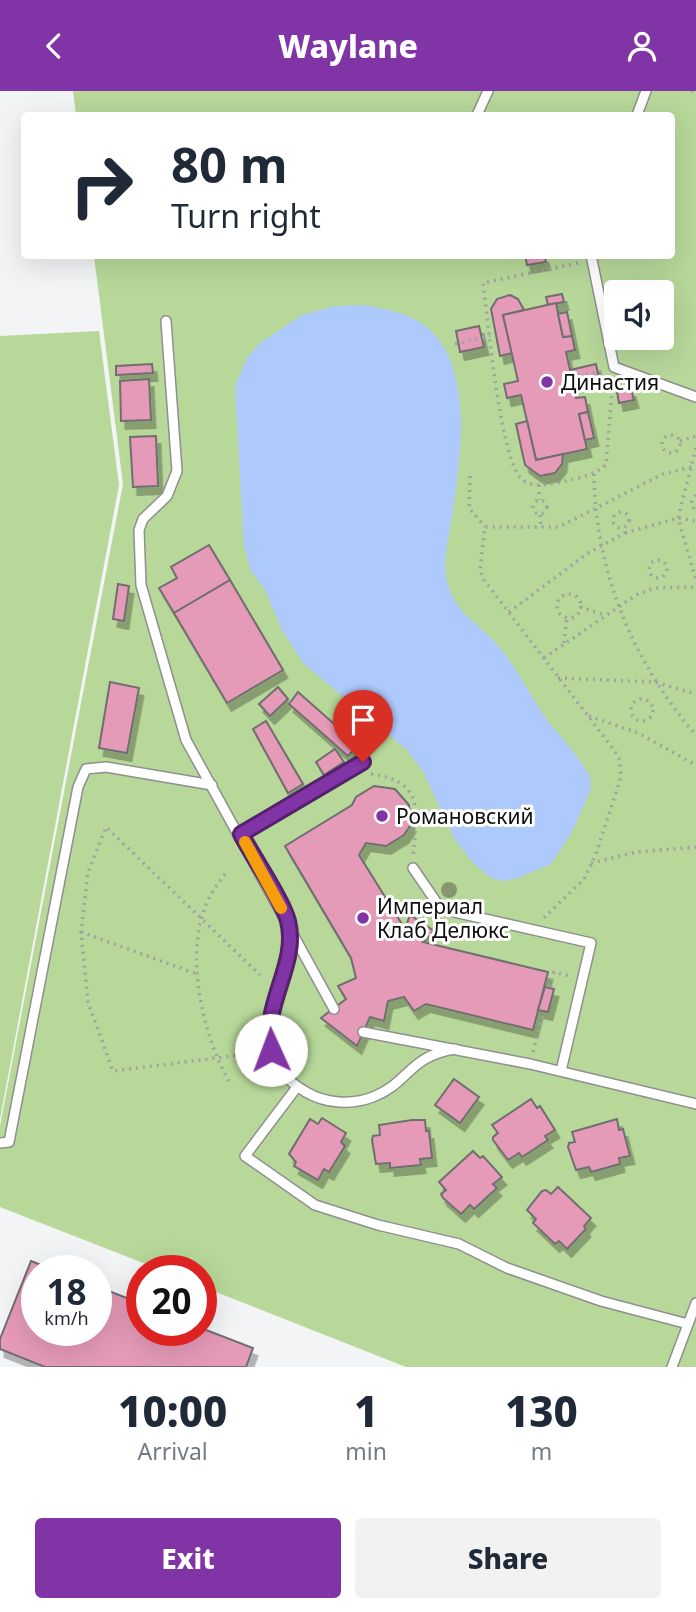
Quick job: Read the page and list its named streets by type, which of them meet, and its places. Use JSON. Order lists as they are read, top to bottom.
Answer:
{
  "places": ["Династия", "Романовский", "Империал Клаб Делюкс"],
  "page": {
    "header": "Waylane",
    "turn": ["80 m", "Turn right"],
    "speed": "18 km/h",
    "limit": "20",
    "eta": [
      "10:00",
      "Arrival",
      "1",
      "min",
      "130",
      "m"
    ],
    "buttons": ["Exit", "Share"]
  }
}
